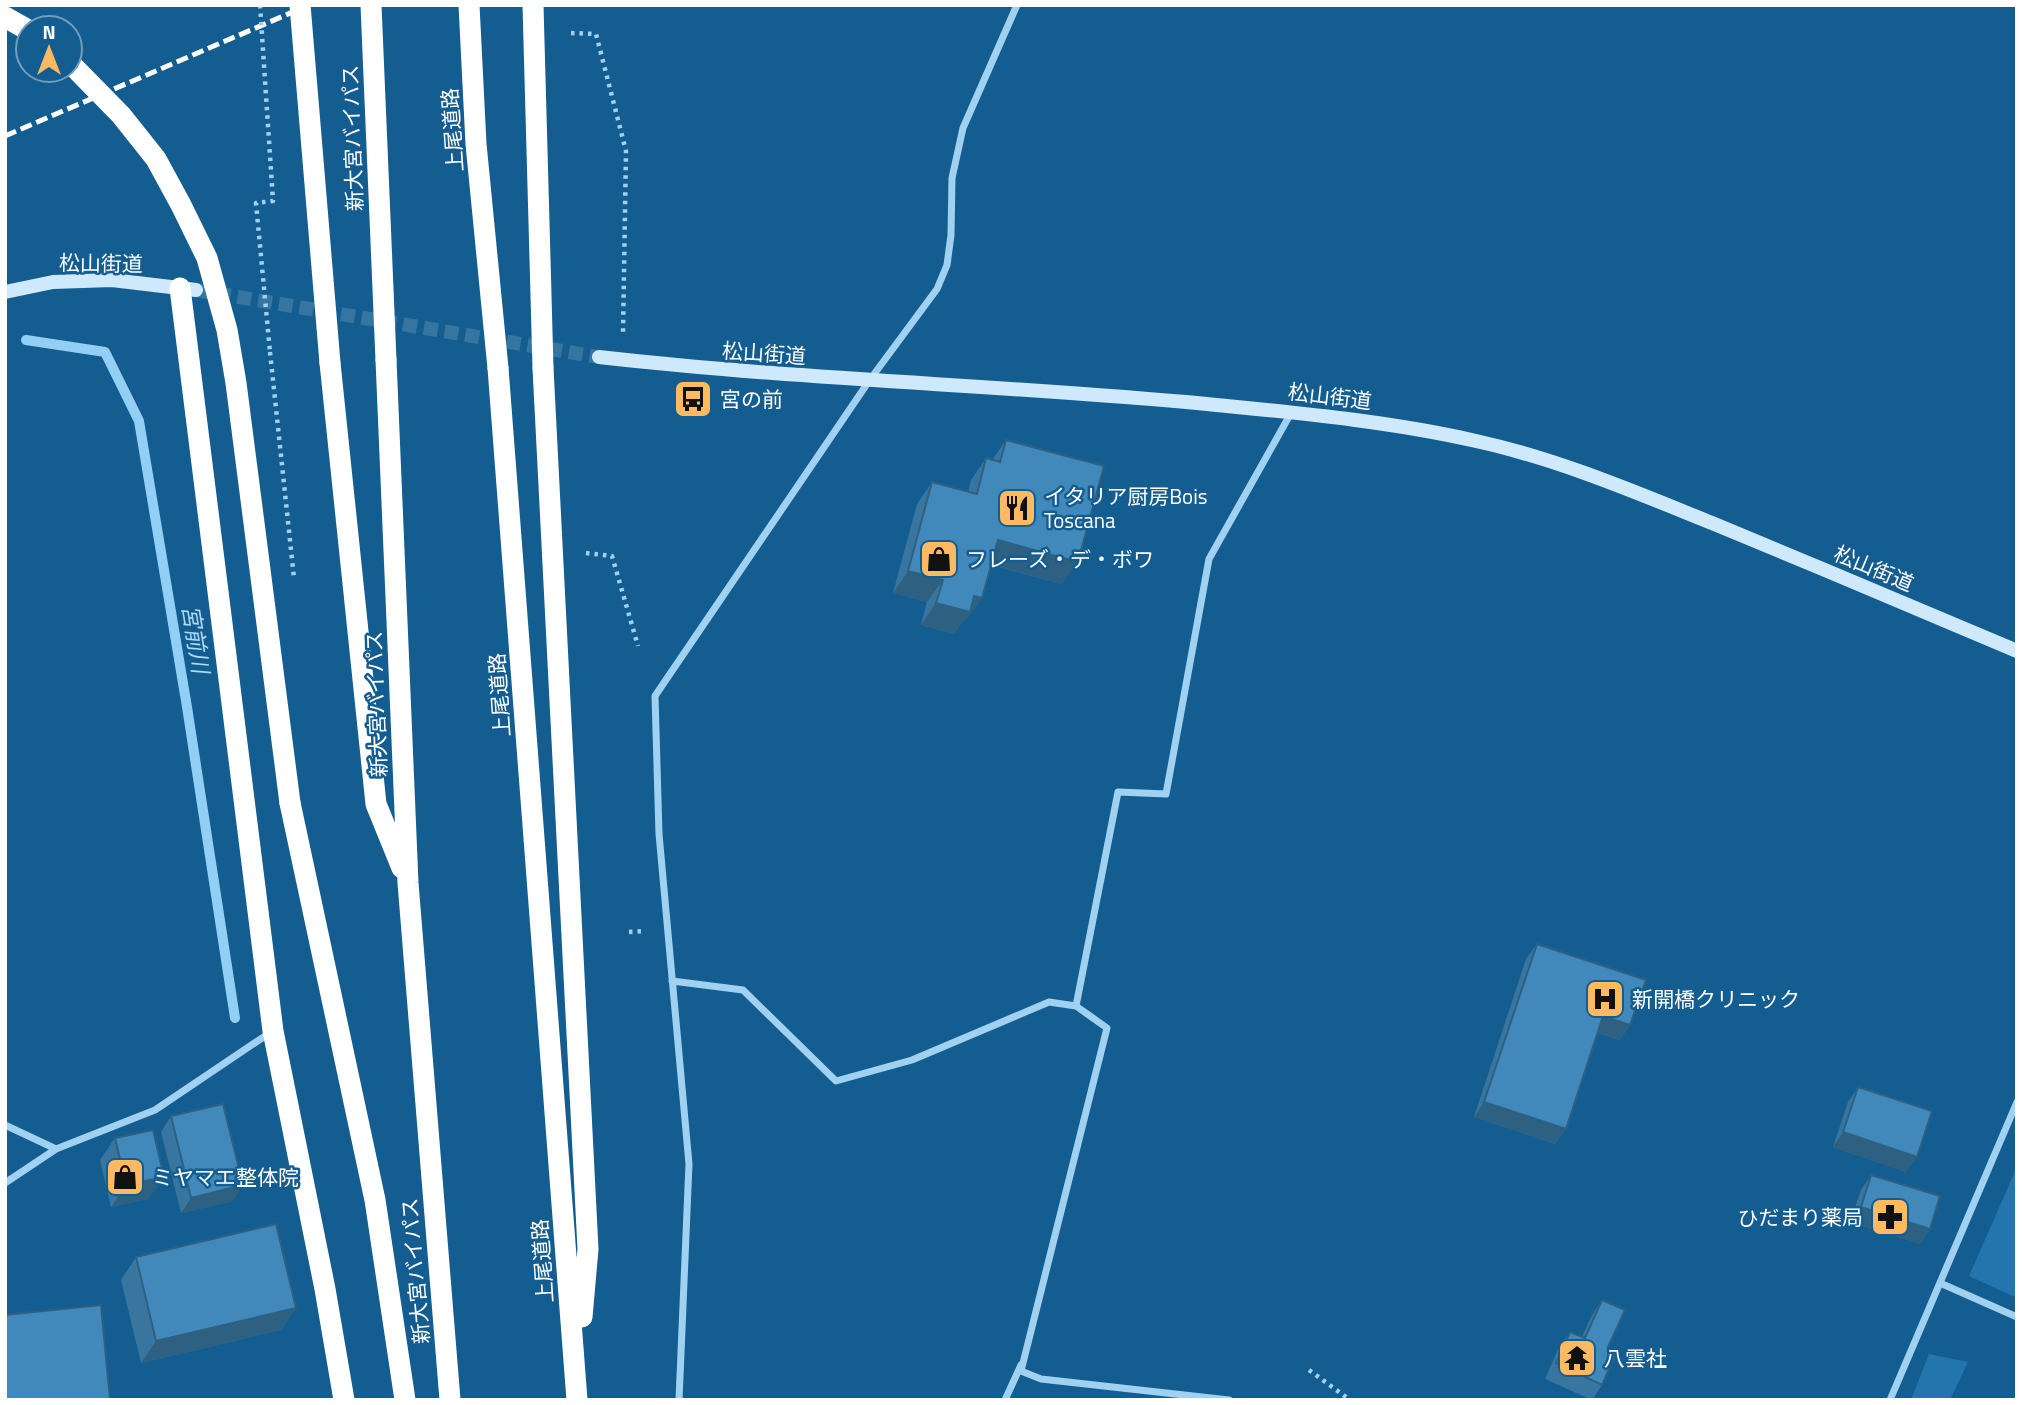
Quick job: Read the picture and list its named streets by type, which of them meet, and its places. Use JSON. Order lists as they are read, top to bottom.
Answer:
{
  "streets": {
    "highway": ["上尾道路", "新大宮バイパス"],
    "main road": ["松山街道"]
  },
  "water": ["宮前川"],
  "places": {
    "bus stop": ["宮の前"],
    "restaurant": ["イタリア厨房Bois Toscana"],
    "shop": ["フレーズ・デ・ボワ", "ミヤマエ整体院"],
    "hospital": ["新開橋クリニック"],
    "pharmacy": ["ひだまり薬局"],
    "temple": ["八雲社"]
  },
  "north": "top"
}
